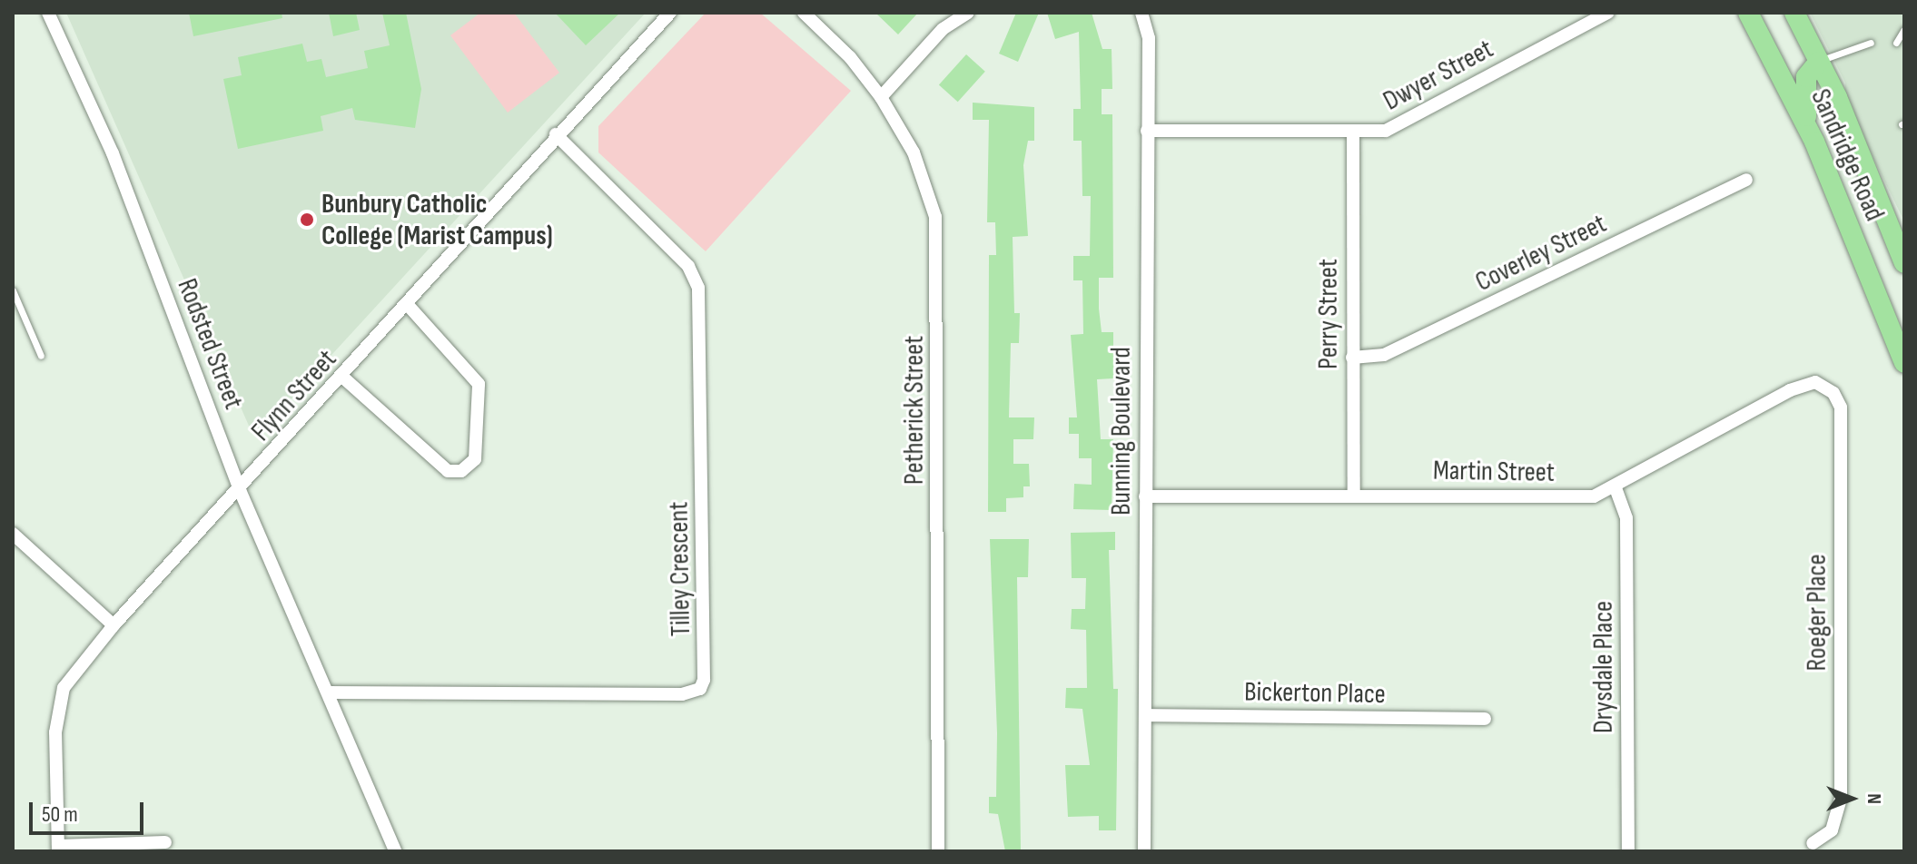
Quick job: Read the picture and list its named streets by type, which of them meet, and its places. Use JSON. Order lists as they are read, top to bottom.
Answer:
{
  "streets": {
    "main road": ["Sandridge Road"],
    "street": [
      "Dwyer Street",
      "Coverley Street",
      "Perry Street",
      "Rodsted Street",
      "Flynn Street",
      "Petherick Street",
      "Bunning Boulevard",
      "Martin Street",
      "Tilley Crescent",
      "Roeger Place",
      "Drysdale Place",
      "Bickerton Place"
    ]
  },
  "crossings": [
    ["Dwyer Street", "Perry Street"],
    ["Dwyer Street", "Bunning Boulevard"],
    ["Coverley Street", "Perry Street"],
    ["Perry Street", "Martin Street"],
    ["Rodsted Street", "Flynn Street"],
    ["Rodsted Street", "Tilley Crescent"],
    ["Flynn Street", "Tilley Crescent"],
    ["Bunning Boulevard", "Martin Street"],
    ["Bunning Boulevard", "Bickerton Place"],
    ["Martin Street", "Roeger Place"],
    ["Martin Street", "Drysdale Place"]
  ],
  "places": ["Bunbury Catholic College (Marist Campus)"],
  "scale_bar": "50 m",
  "north": "right"
}
